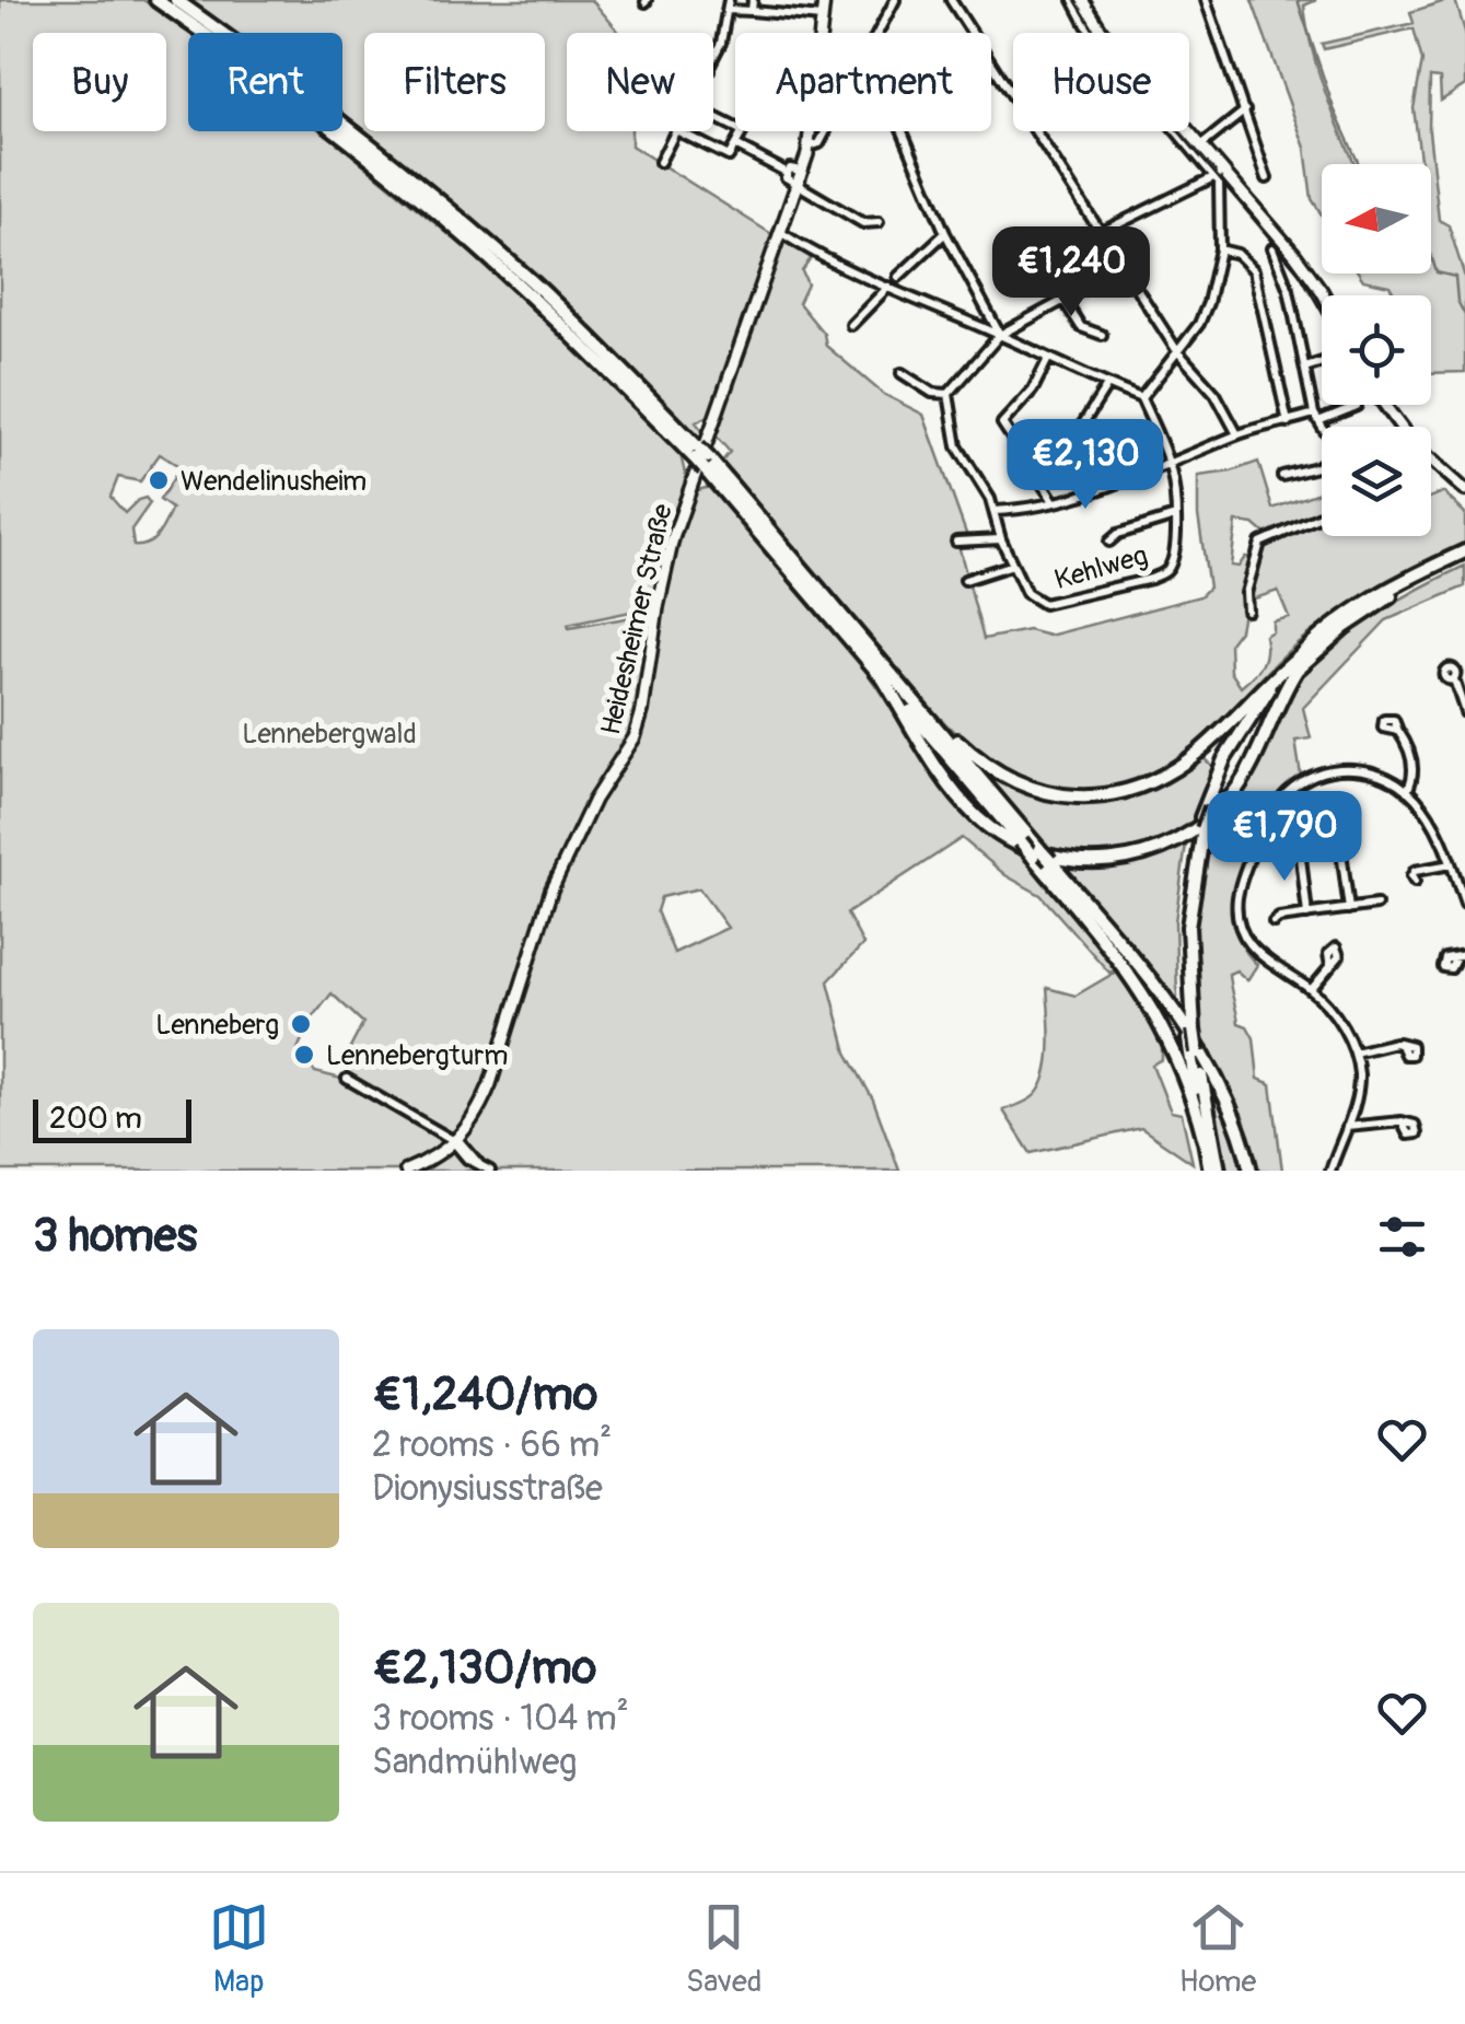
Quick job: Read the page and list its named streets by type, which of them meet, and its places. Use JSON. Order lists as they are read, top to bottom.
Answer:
{
  "streets": {
    "main road": ["Heidesheimer Straße"],
    "street": ["Kehlweg"]
  },
  "parks": ["Lennebergwald"],
  "places": ["Wendelinusheim", "Lenneberg", "Lennebergturm"],
  "scale_bar": "200 m",
  "north": "left",
  "page": {
    "chip": [
      "Buy",
      "Rent",
      "Filters",
      "New",
      "Apartment",
      "House"
    ],
    "price": ["€1,240", "€2,130", "€1,790"],
    "scale": "200 m",
    "heading": "3 homes",
    "list": [
      {
        "name": "€1,240/mo",
        "note": "2 rooms · 66 m² · Dionysiusstraße"
      },
      {
        "name": "€2,130/mo",
        "note": "3 rooms · 104 m² · Sandmühlweg"
      }
    ],
    "tabs": ["Map", "Saved", "Home"]
  }
}
